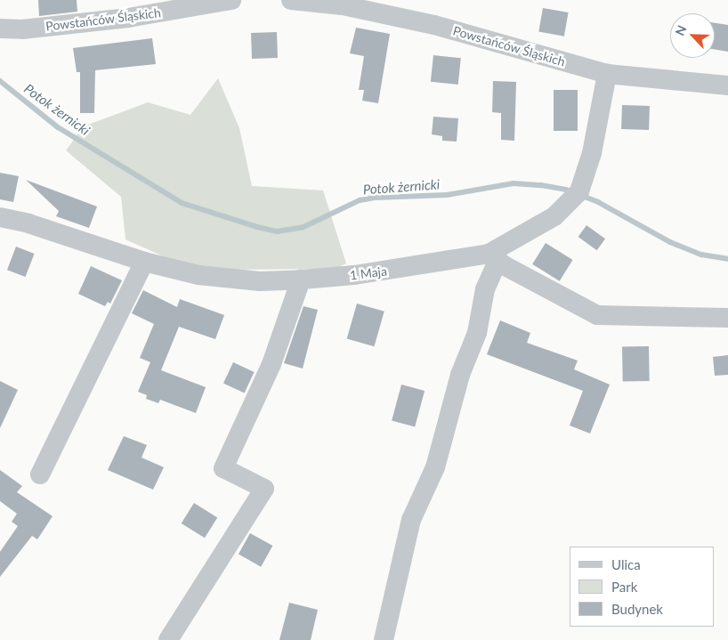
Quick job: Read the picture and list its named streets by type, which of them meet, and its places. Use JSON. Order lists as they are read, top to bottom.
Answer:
{
  "streets": {
    "street": ["Powstańców Śląskich", "1 Maja"]
  },
  "water": ["Potok żernicki"],
  "legend": ["Ulica", "Park", "Budynek"],
  "north": "top left"
}
